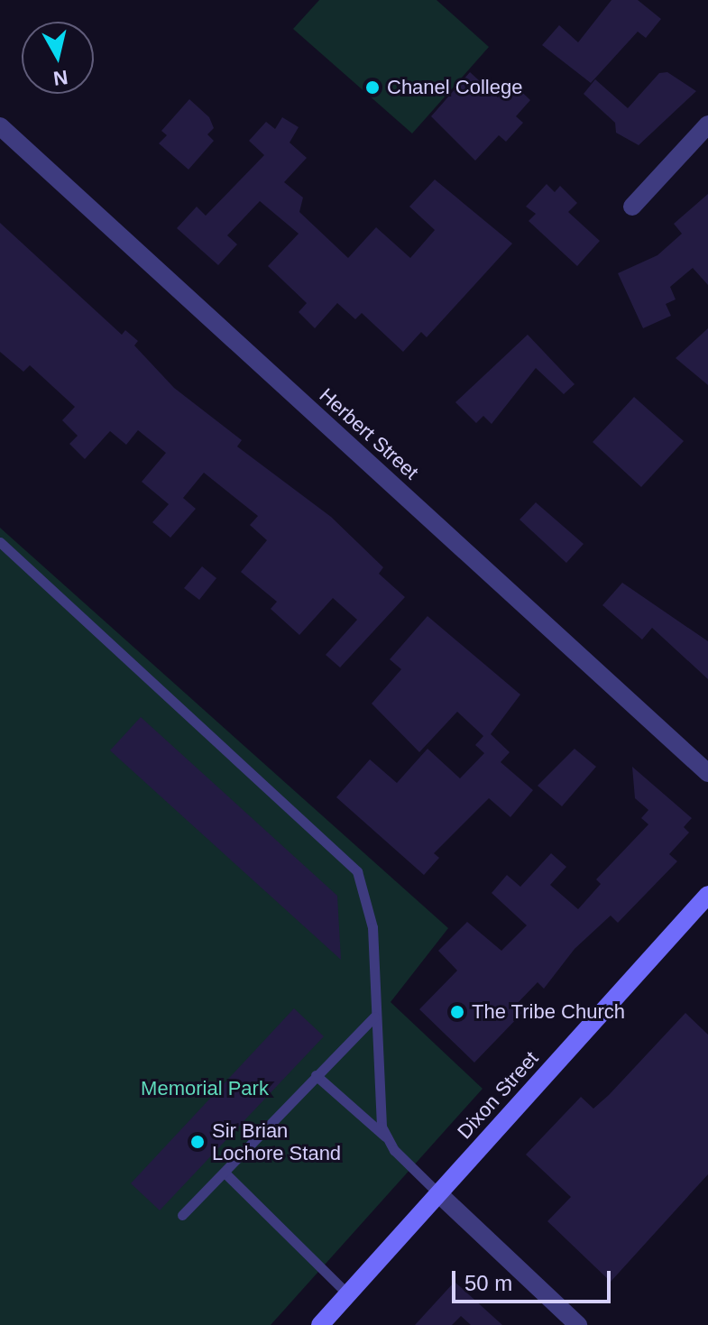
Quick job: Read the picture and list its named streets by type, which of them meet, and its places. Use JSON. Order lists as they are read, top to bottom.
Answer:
{
  "streets": {
    "main road": ["Dixon Street"],
    "street": ["Herbert Street"]
  },
  "parks": ["Memorial Park"],
  "places": ["Chanel College", "The Tribe Church", "Sir Brian Lochore Stand"],
  "scale_bar": "50 m",
  "north": "bottom"
}
